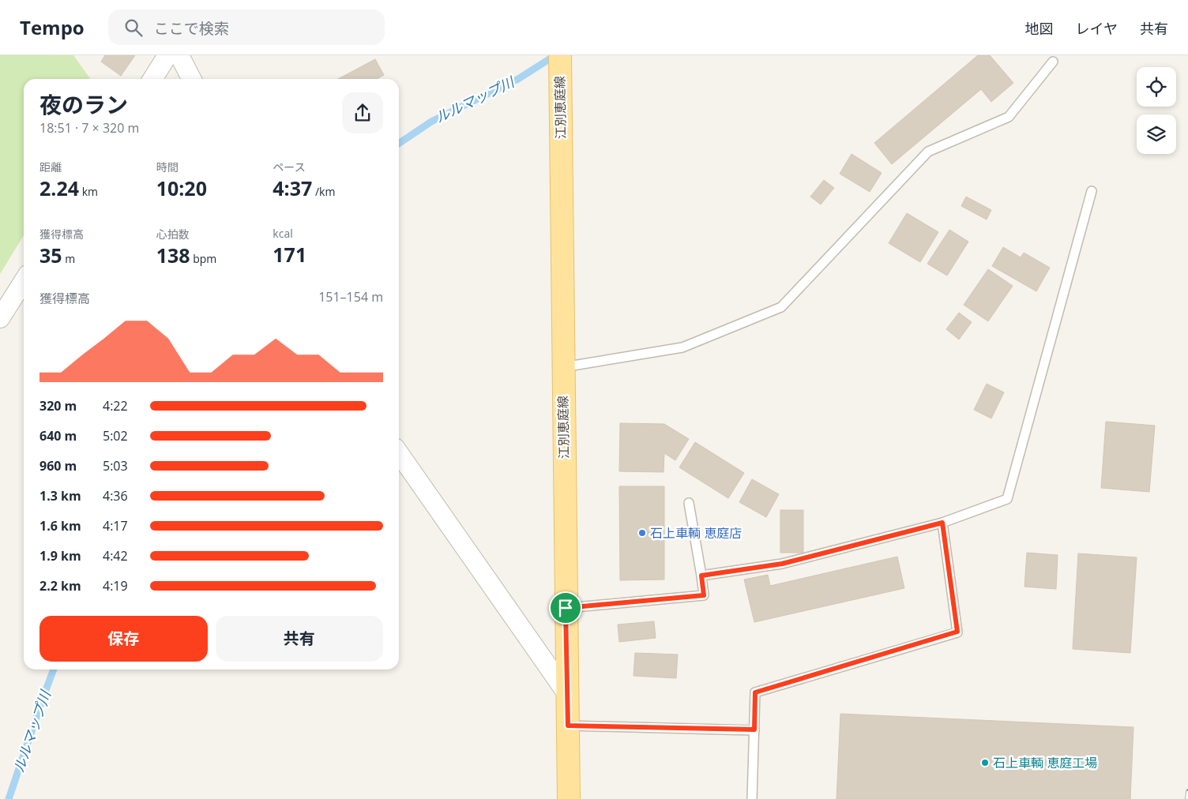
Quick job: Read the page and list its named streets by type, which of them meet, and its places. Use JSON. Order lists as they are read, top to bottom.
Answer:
{
  "streets": {
    "main road": ["江別恵庭線"]
  },
  "water": ["ルルマップ川"],
  "places": ["石上車輌 恵庭店", "石上車輌 恵庭工場"],
  "page": {
    "header": "Tempo",
    "search": "ここで検索",
    "nav": ["地図", "レイヤ", "共有"],
    "heading": ["夜のラン", "18:51 · 7 × 320 m"],
    "stats": [
      ["距離", "2.24 km"],
      ["時間", "10:20"],
      ["ペース", "4:37 /km"],
      ["獲得標高", "35 m"],
      ["心拍数", "138 bpm"],
      ["kcal", "171"]
    ],
    "chart": ["獲得標高", "151–154 m"],
    "list": [
      {
        "name": "320 m",
        "note": "4:22"
      },
      {
        "name": "640 m",
        "note": "5:02"
      },
      {
        "name": "960 m",
        "note": "5:03"
      },
      {
        "name": "1.3 km",
        "note": "4:36"
      },
      {
        "name": "1.6 km",
        "note": "4:17"
      },
      {
        "name": "1.9 km",
        "note": "4:42"
      },
      {
        "name": "2.2 km",
        "note": "4:19"
      }
    ],
    "buttons": ["保存", "共有"]
  }
}
